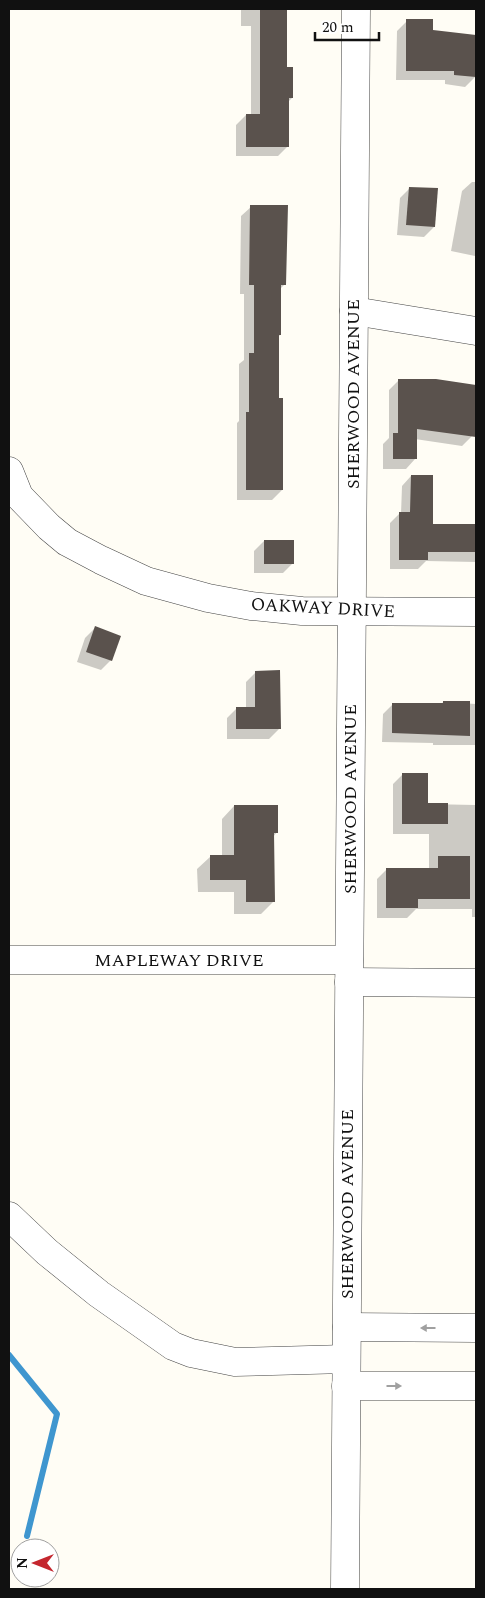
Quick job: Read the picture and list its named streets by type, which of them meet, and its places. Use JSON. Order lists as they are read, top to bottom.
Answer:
{
  "streets": {
    "street": ["SHERWOOD AVENUE", "OAKWAY DRIVE", "MAPLEWAY DRIVE"]
  },
  "crossings": [
    ["SHERWOOD AVENUE", "OAKWAY DRIVE"],
    ["SHERWOOD AVENUE", "MAPLEWAY DRIVE"]
  ],
  "scale_bar": "20 m",
  "north": "left"
}
